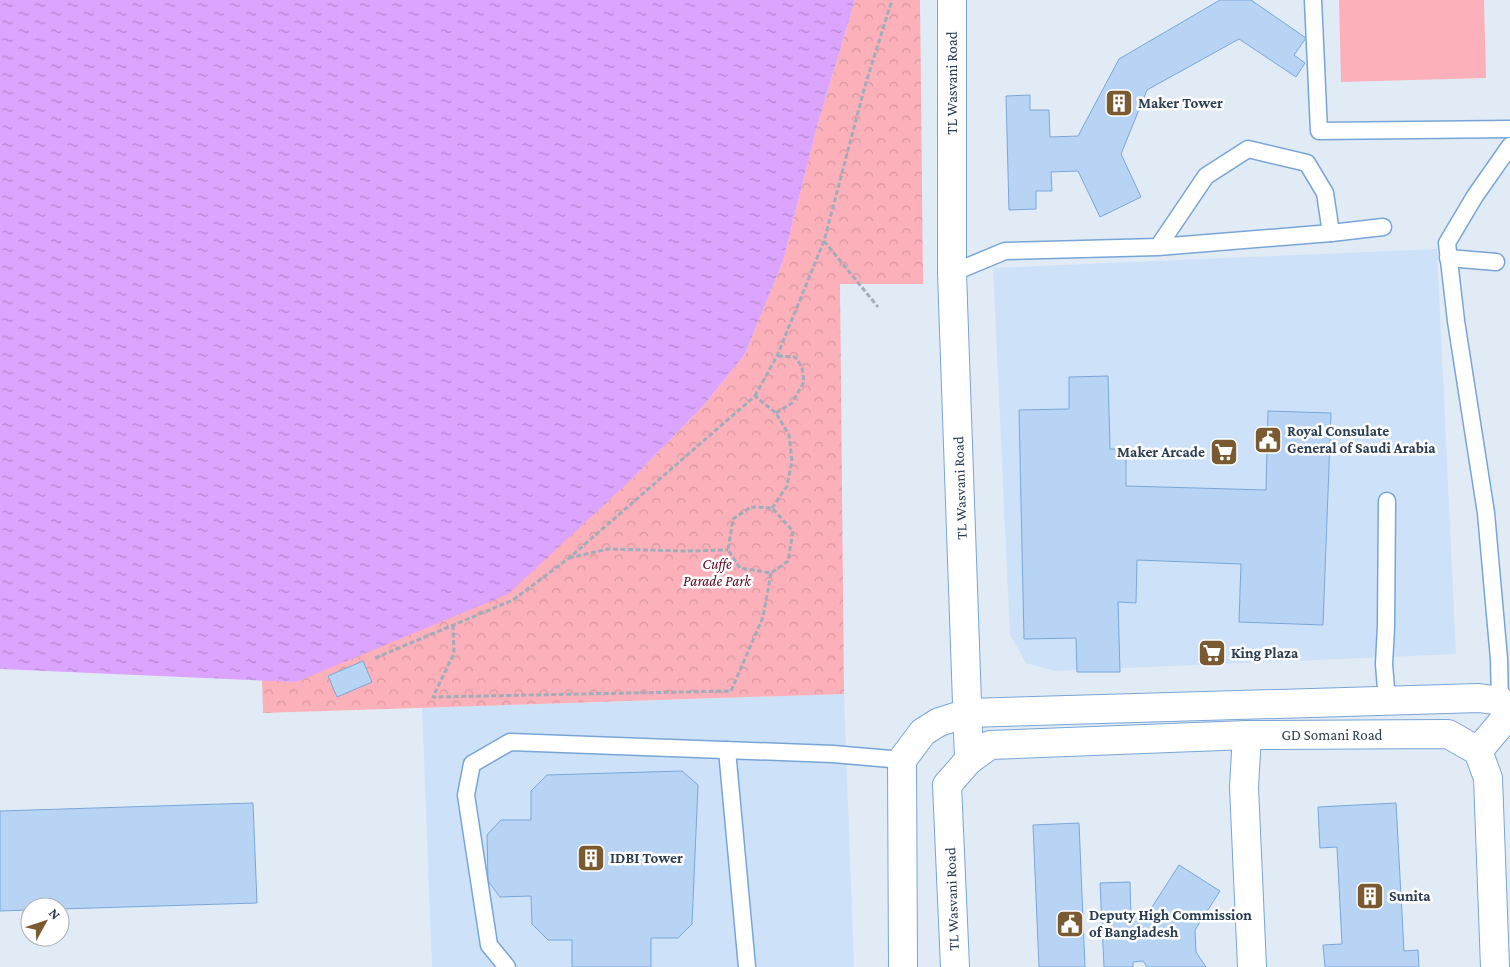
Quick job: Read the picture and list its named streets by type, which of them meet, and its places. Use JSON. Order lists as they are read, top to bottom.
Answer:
{
  "streets": {
    "street": ["TL Wasvani Road", "GD Somani Road"]
  },
  "crossings": [
    ["TL Wasvani Road", "GD Somani Road"]
  ],
  "parks": ["Cuffe Parade Park"],
  "places": {
    "building": ["Maker Tower", "IDBI Tower", "Sunita"],
    "public building": ["Royal Consulate General of Saudi Arabia", "Deputy High Commission of Bangladesh"],
    "supermarket": ["Maker Arcade", "King Plaza"]
  },
  "north": "top right"
}
